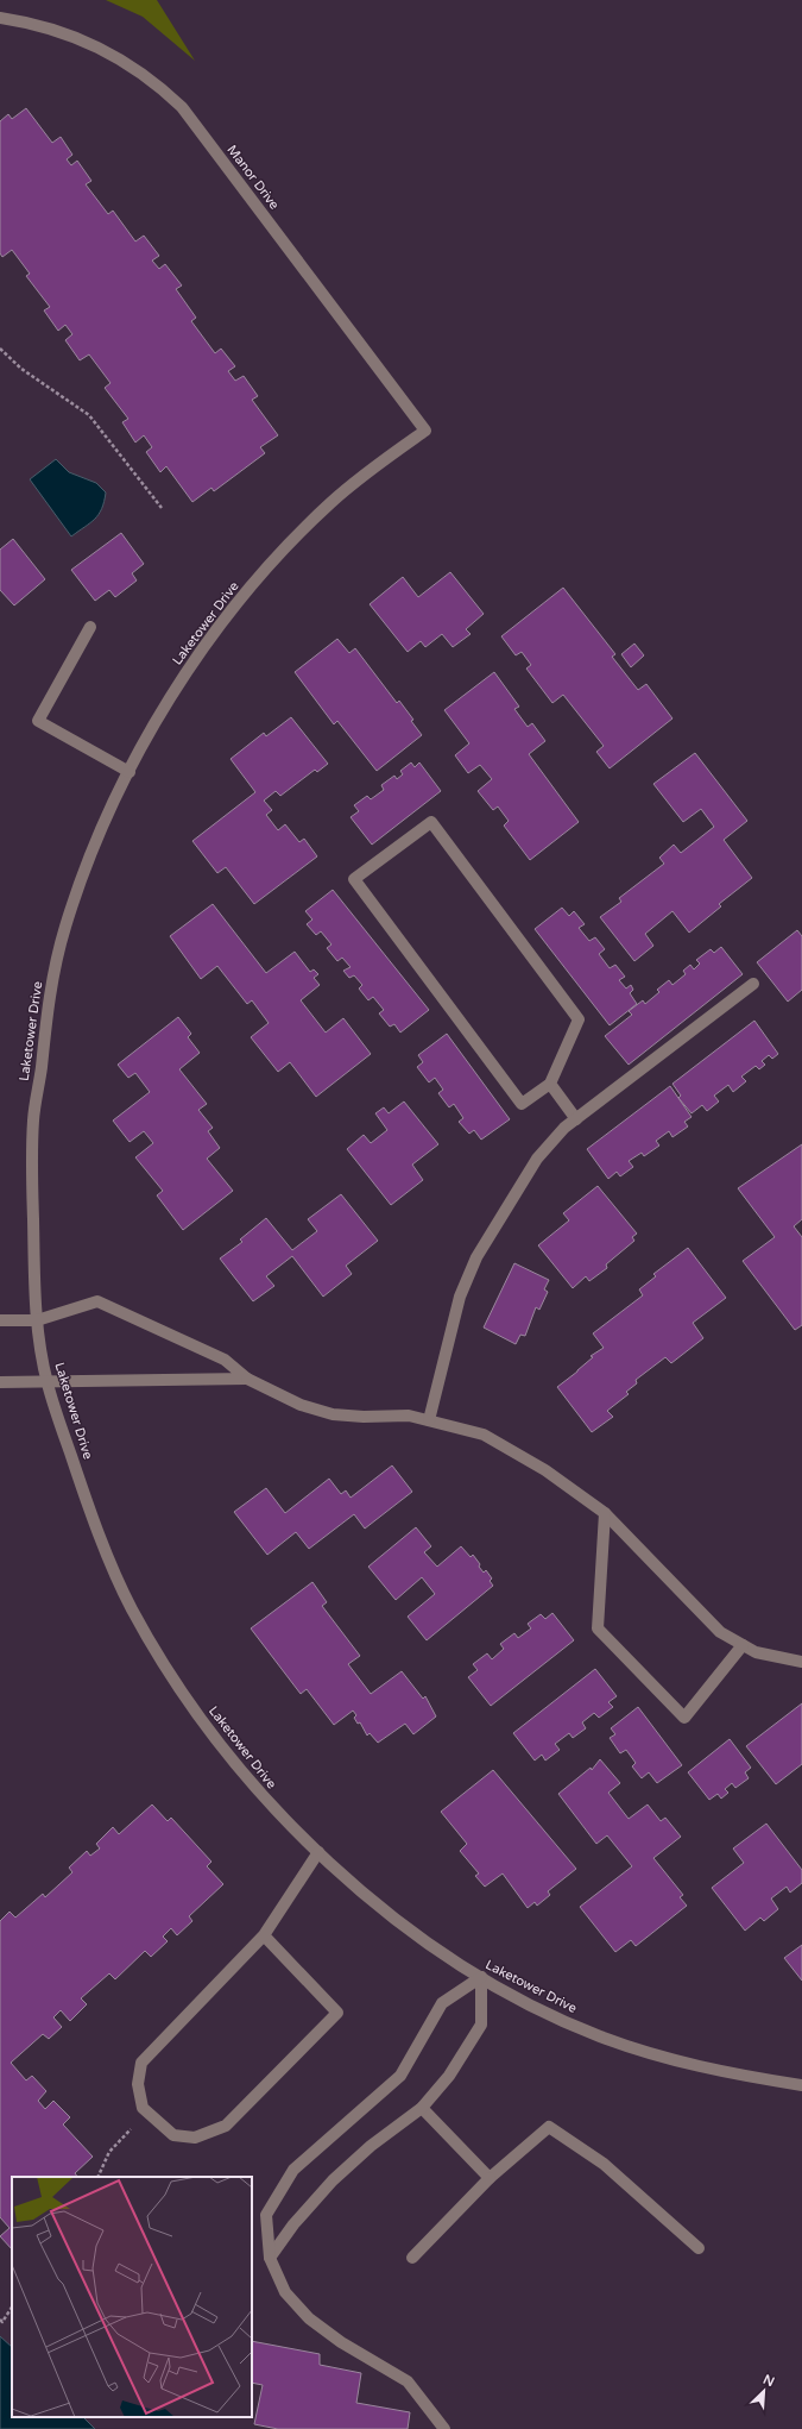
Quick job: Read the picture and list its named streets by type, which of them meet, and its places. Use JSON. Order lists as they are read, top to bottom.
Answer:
{
  "streets": {
    "street": ["Manor Drive", "Laketower Drive"]
  },
  "crossings": [
    ["Manor Drive", "Laketower Drive"]
  ],
  "north": "top right"
}
